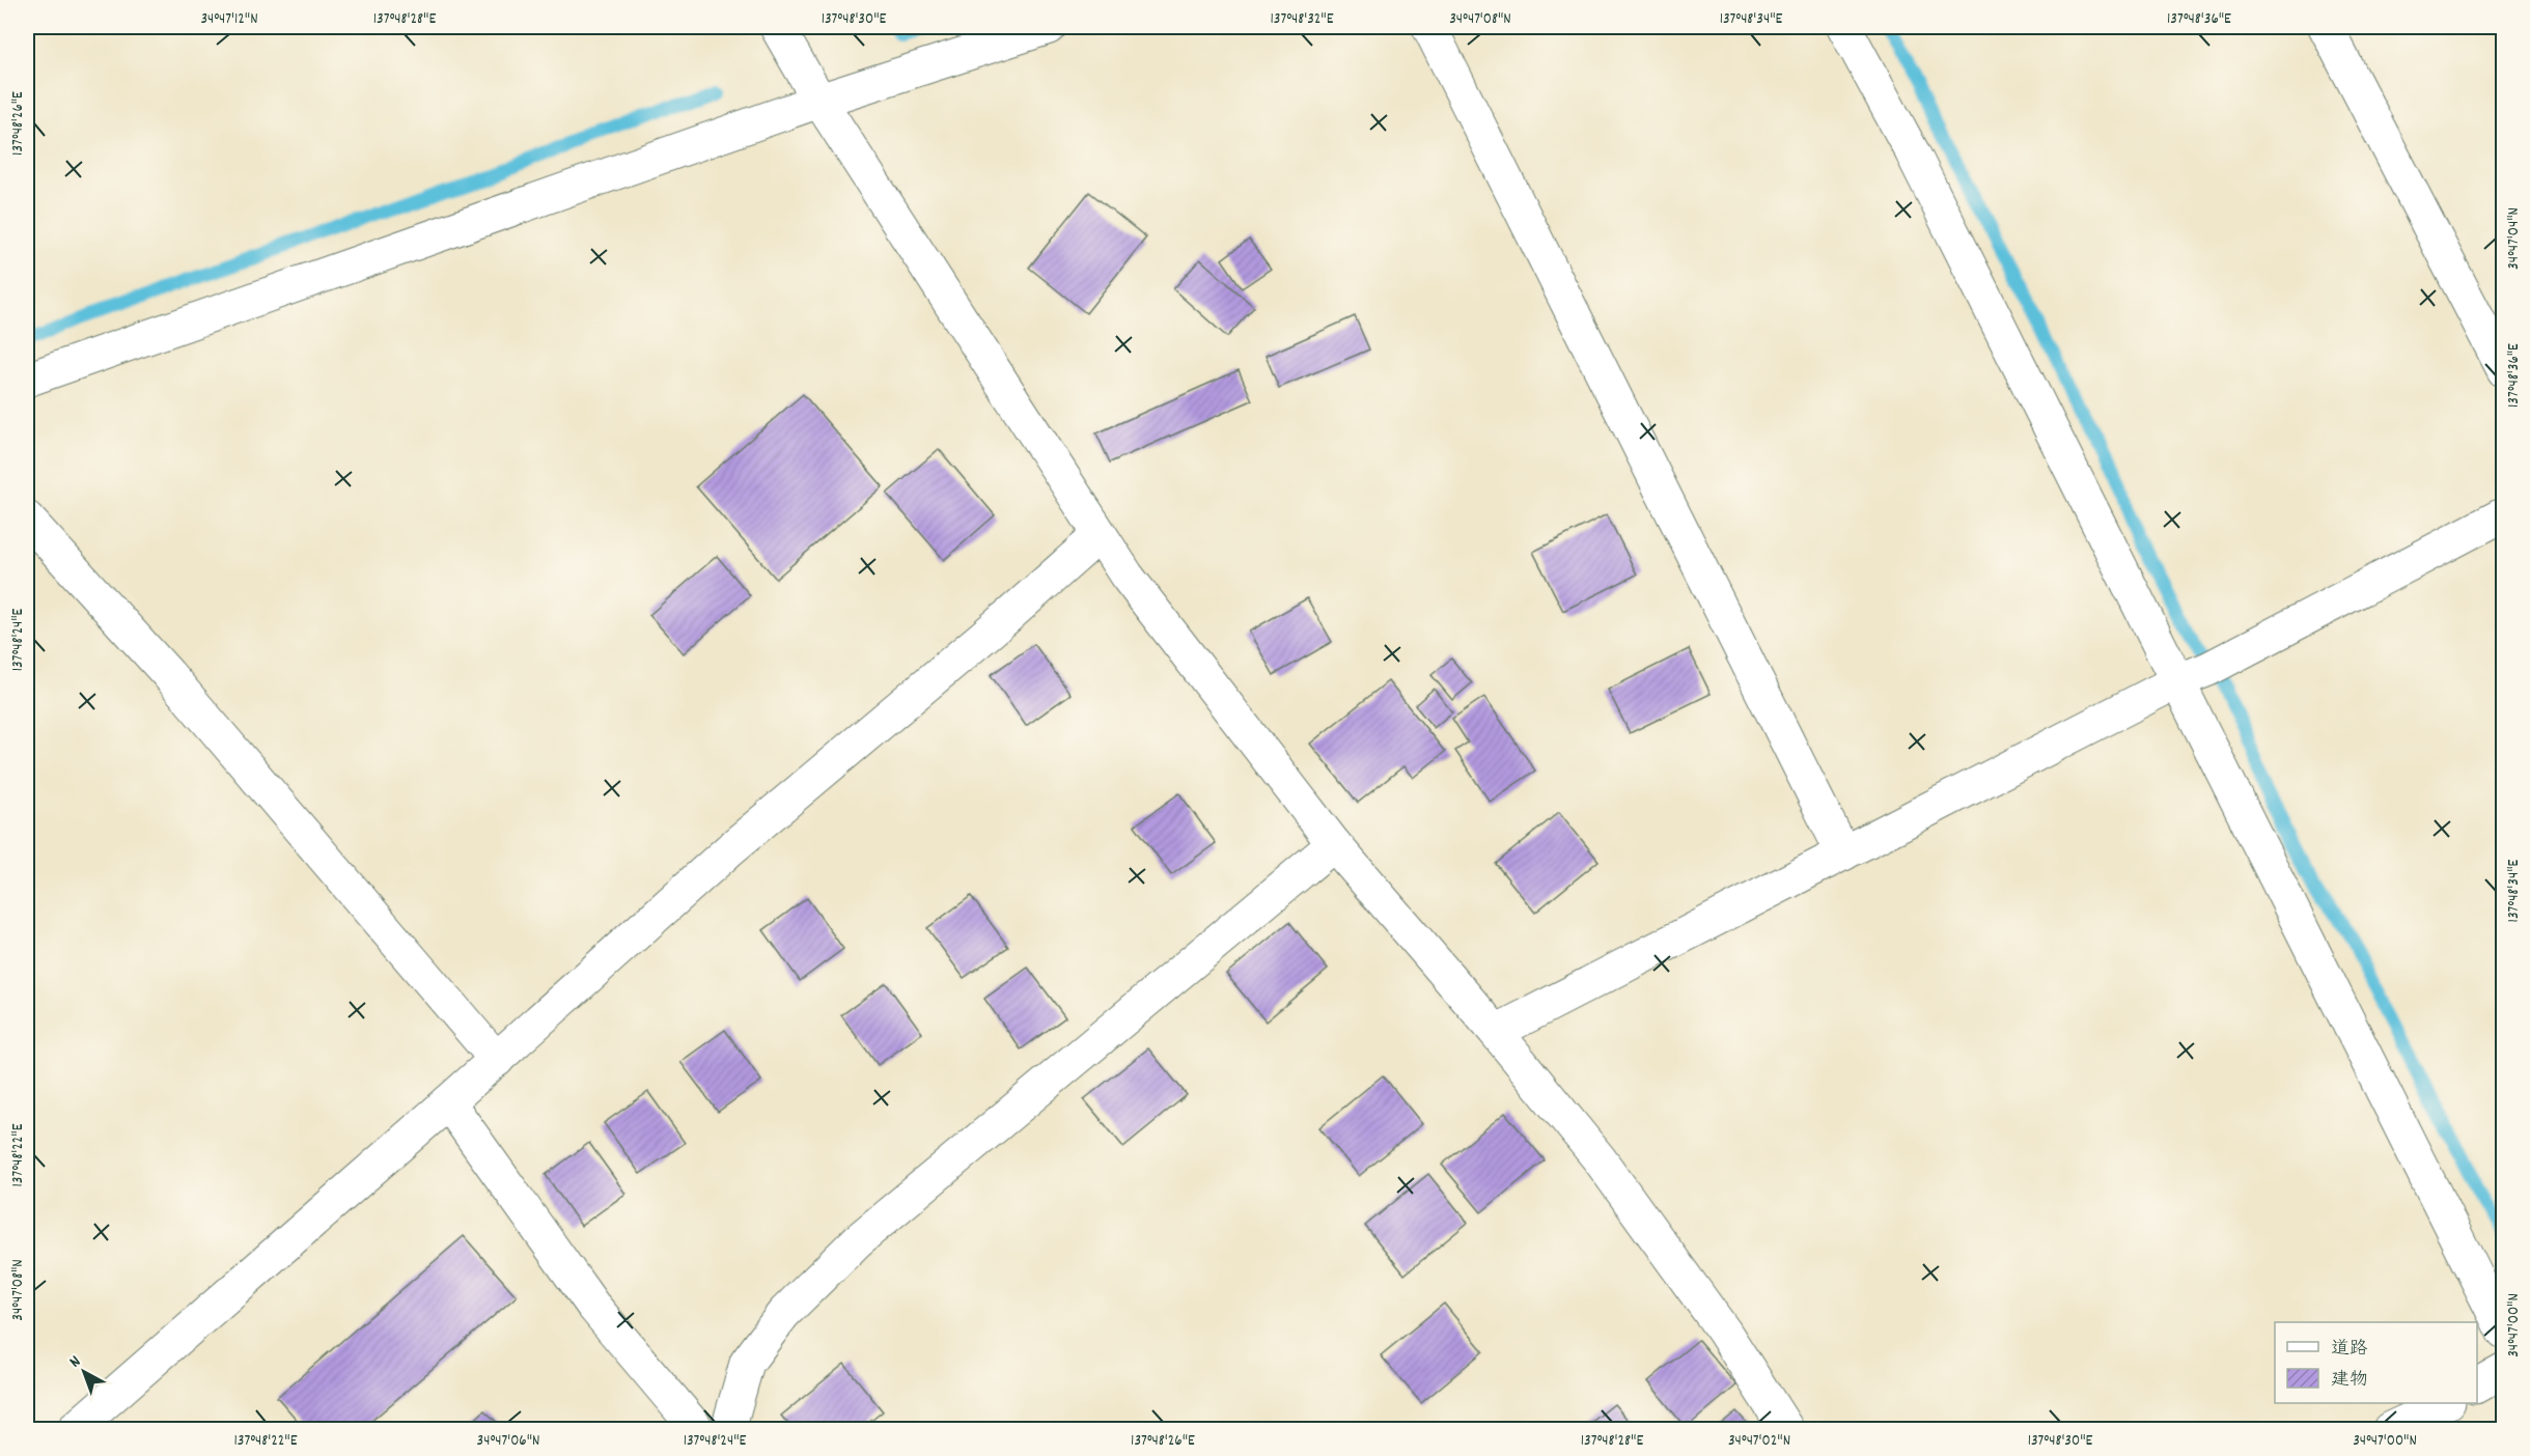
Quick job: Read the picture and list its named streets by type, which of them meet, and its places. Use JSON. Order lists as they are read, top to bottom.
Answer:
{
  "legend": ["道路", "建物"],
  "north": "top left",
  "coordinates": [
    "34°47'12\"N",
    "137°48'28\"E",
    "137°48'30\"E",
    "137°48'32\"E",
    "34°47'08\"N",
    "137°48'34\"E",
    "137°48'36\"E",
    "137°48'26\"E",
    "34°47'04\"N",
    "137°48'24\"E",
    "137°48'22\"E",
    "34°47'00\"N",
    "34°47'06\"N",
    "34°47'02\"N"
  ]
}
